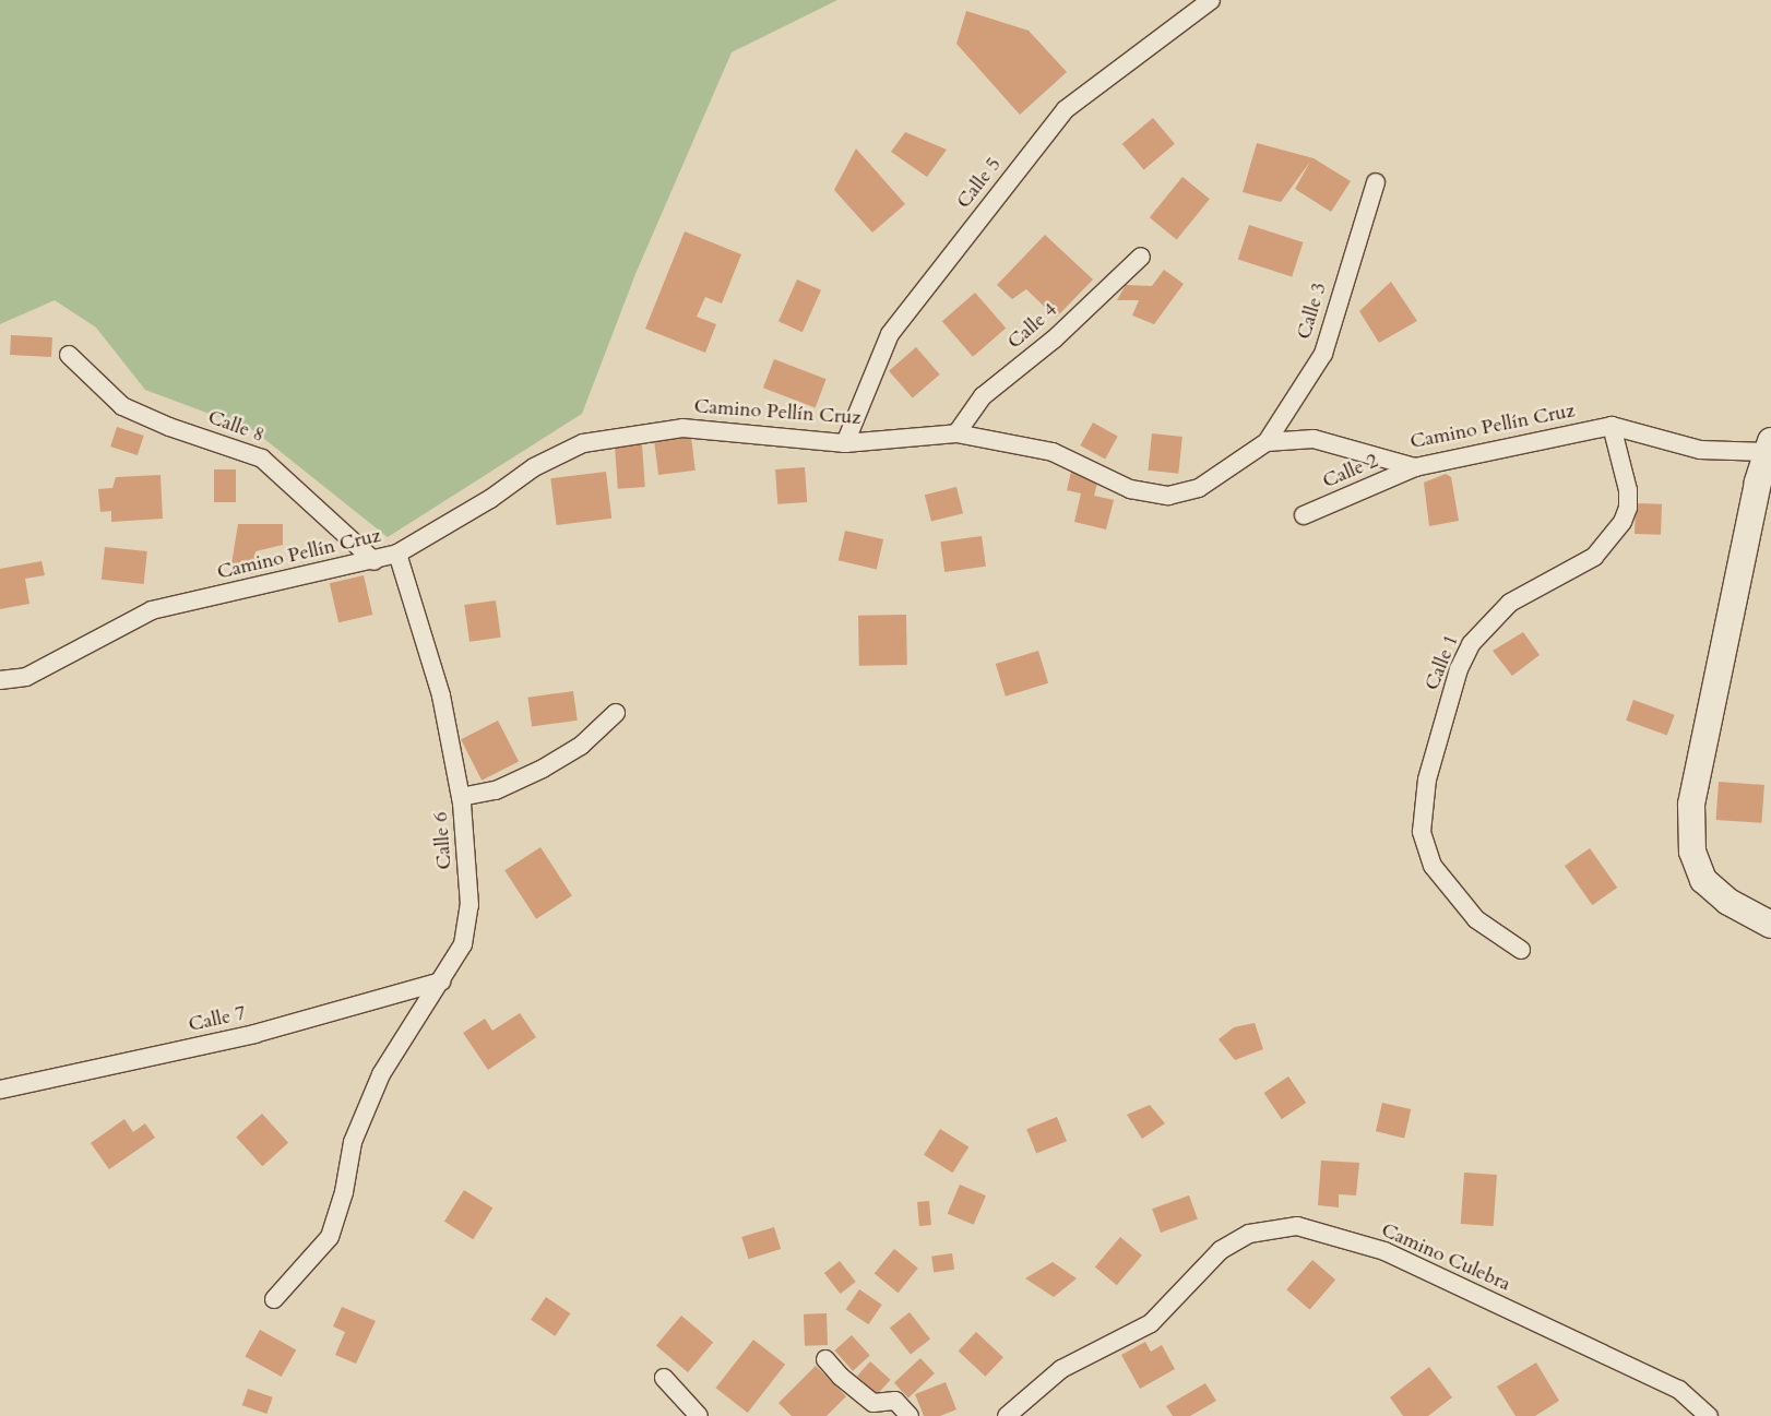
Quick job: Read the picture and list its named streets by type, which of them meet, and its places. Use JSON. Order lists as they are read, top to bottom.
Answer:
{
  "streets": {
    "street": [
      "Calle 5",
      "Calle 3",
      "Calle 4",
      "Camino Pellín Cruz",
      "Calle 8",
      "Calle 2",
      "Calle 1",
      "Calle 6",
      "Calle 7",
      "Camino Culebra"
    ]
  },
  "crossings": [
    ["Calle 5", "Camino Pellín Cruz"],
    ["Calle 3", "Camino Pellín Cruz"],
    ["Calle 4", "Camino Pellín Cruz"],
    ["Camino Pellín Cruz", "Calle 8"],
    ["Camino Pellín Cruz", "Calle 2"],
    ["Camino Pellín Cruz", "Calle 1"],
    ["Camino Pellín Cruz", "Calle 6"],
    ["Calle 6", "Calle 7"]
  ]
}
